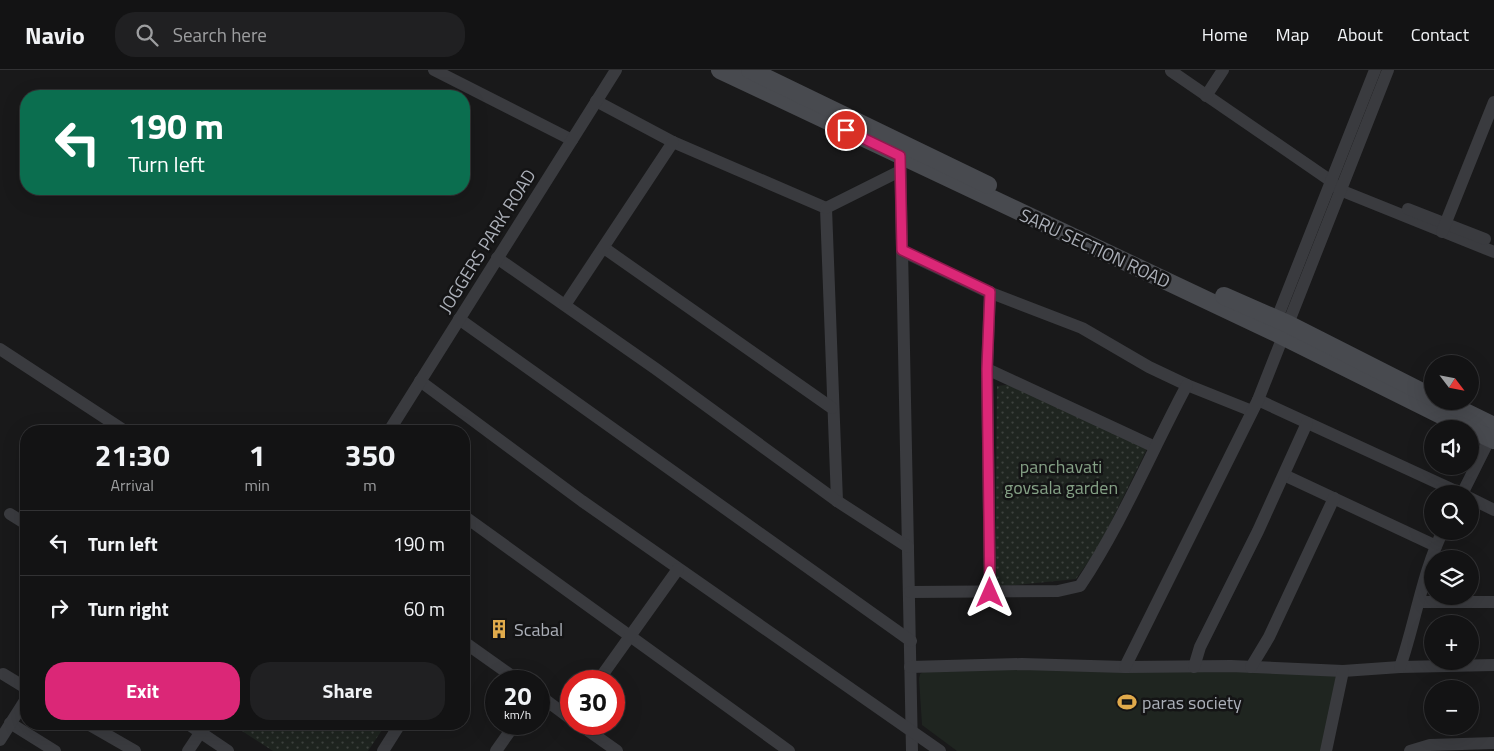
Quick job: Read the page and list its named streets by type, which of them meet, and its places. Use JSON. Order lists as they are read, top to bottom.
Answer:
{
  "streets": {
    "street": ["JOGGERS PARK ROAD", "SARU SECTION ROAD"]
  },
  "parks": ["panchavati govsala garden"],
  "places": {
    "building": ["Scabal"],
    "sports": ["paras society"]
  },
  "north": "bottom right",
  "page": {
    "header": "Navio",
    "search": "Search here",
    "nav": [
      "Home",
      "Map",
      "About",
      "Contact"
    ],
    "turn": ["190 m", "Turn left"],
    "map_buttons": ["+", "−"],
    "eta": [
      "21:30",
      "Arrival",
      "1",
      "min",
      "350",
      "m"
    ],
    "list": [
      {
        "name": "Turn left",
        "value": "190 m"
      },
      {
        "name": "Turn right",
        "value": "60 m"
      }
    ],
    "buttons": ["Exit", "Share"],
    "speed": "20 km/h",
    "limit": "30"
  }
}
